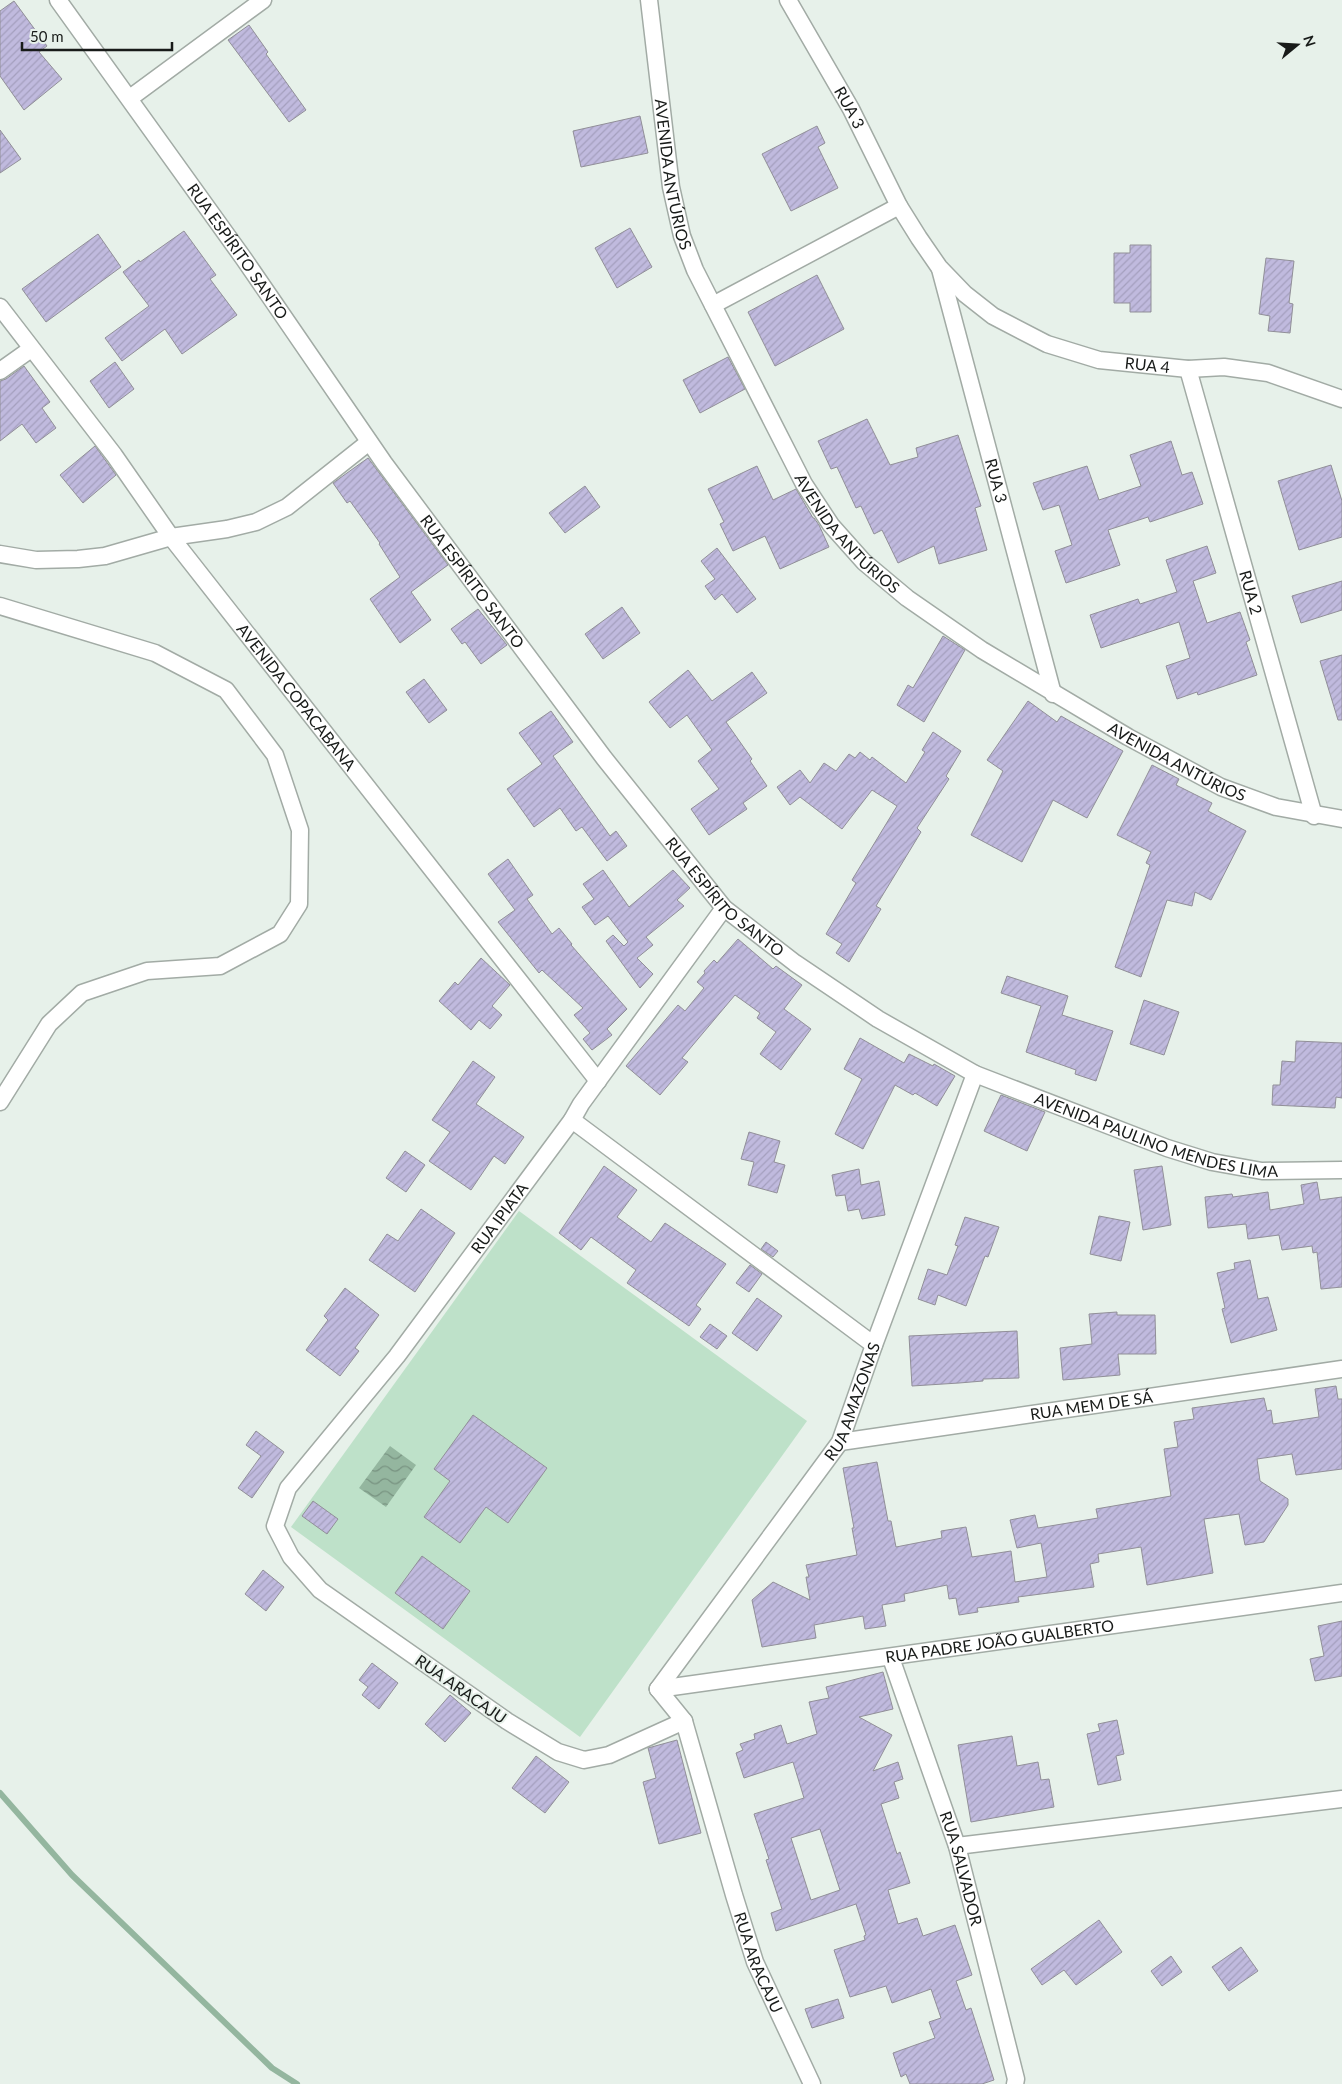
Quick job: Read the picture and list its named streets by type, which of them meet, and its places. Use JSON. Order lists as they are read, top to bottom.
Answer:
{
  "streets": {
    "street": [
      "RUA 3",
      "AVENIDA ANTÚRIOS",
      "RUA ESPÍRITO SANTO",
      "RUA 4",
      "RUA 2",
      "AVENIDA COPACABANA",
      "AVENIDA PAULINO MENDES LIMA",
      "RUA IPIATA",
      "RUA AMAZONAS",
      "RUA MEM DE SÁ",
      "RUA PADRE JOÃO GUALBERTO",
      "RUA ARACAJU",
      "RUA SALVADOR"
    ]
  },
  "crossings": [
    ["RUA 3", "AVENIDA ANTÚRIOS"],
    ["RUA 3", "RUA 4"],
    ["AVENIDA ANTÚRIOS", "RUA 2"],
    ["RUA ESPÍRITO SANTO", "AVENIDA PAULINO MENDES LIMA"],
    ["RUA ESPÍRITO SANTO", "RUA IPIATA"],
    ["RUA ESPÍRITO SANTO", "RUA AMAZONAS"],
    ["RUA 4", "RUA 2"],
    ["AVENIDA COPACABANA", "RUA IPIATA"],
    ["AVENIDA PAULINO MENDES LIMA", "RUA AMAZONAS"],
    ["RUA IPIATA", "RUA ARACAJU"],
    ["RUA AMAZONAS", "RUA MEM DE SÁ"],
    ["RUA AMAZONAS", "RUA PADRE JOÃO GUALBERTO"],
    ["RUA AMAZONAS", "RUA ARACAJU"],
    ["RUA PADRE JOÃO GUALBERTO", "RUA ARACAJU"],
    ["RUA PADRE JOÃO GUALBERTO", "RUA SALVADOR"]
  ],
  "scale_bar": "50 m",
  "north": "right"
}
